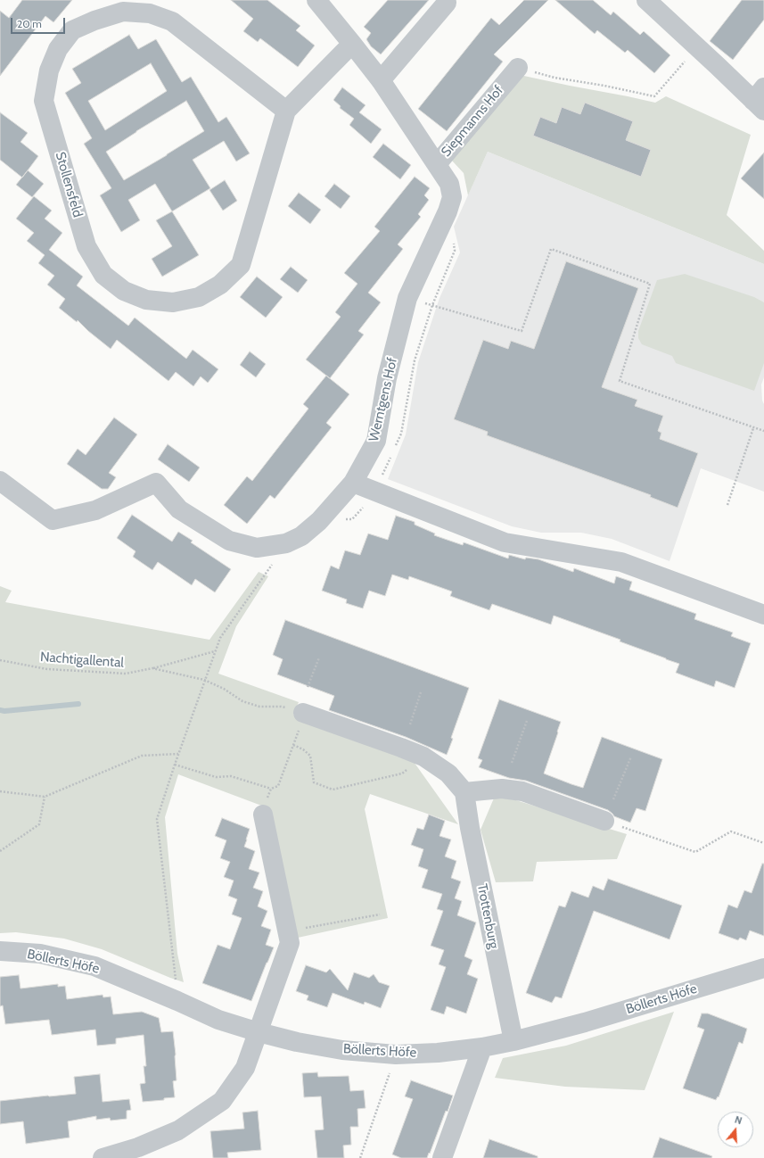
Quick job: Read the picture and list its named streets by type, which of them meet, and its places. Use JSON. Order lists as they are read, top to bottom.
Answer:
{
  "streets": {
    "street": [
      "Siepmanns Hof",
      "Stollensfeld",
      "Werntgens Hof",
      "Trottenburg",
      "Böllerts Höfe"
    ],
    "path": ["Nachtigallental"]
  },
  "crossings": [
    ["Siepmanns Hof", "Stollensfeld"],
    ["Siepmanns Hof", "Werntgens Hof"],
    ["Trottenburg", "Böllerts Höfe"]
  ],
  "scale_bar": "20 m",
  "north": "top"
}
